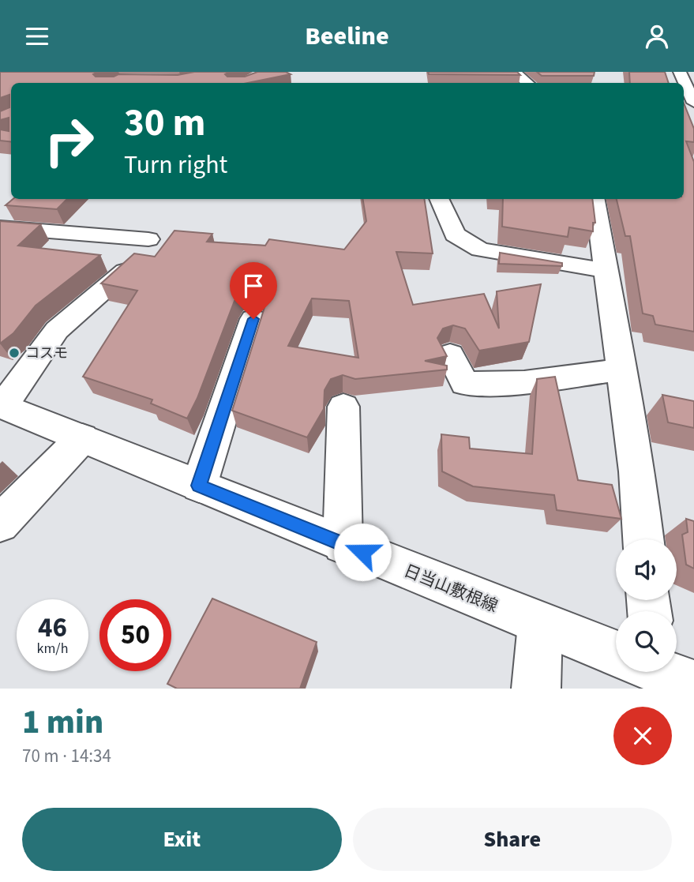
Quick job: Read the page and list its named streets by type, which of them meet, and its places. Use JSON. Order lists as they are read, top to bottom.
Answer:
{
  "streets": {
    "street": ["日当山敷根線"]
  },
  "places": ["コスモ"],
  "page": {
    "header": "Beeline",
    "turn": ["30 m", "Turn right"],
    "speed": "46 km/h",
    "limit": "50",
    "heading": ["1 min", "70 m · 14:34"],
    "buttons": ["Exit", "Share"]
  }
}
